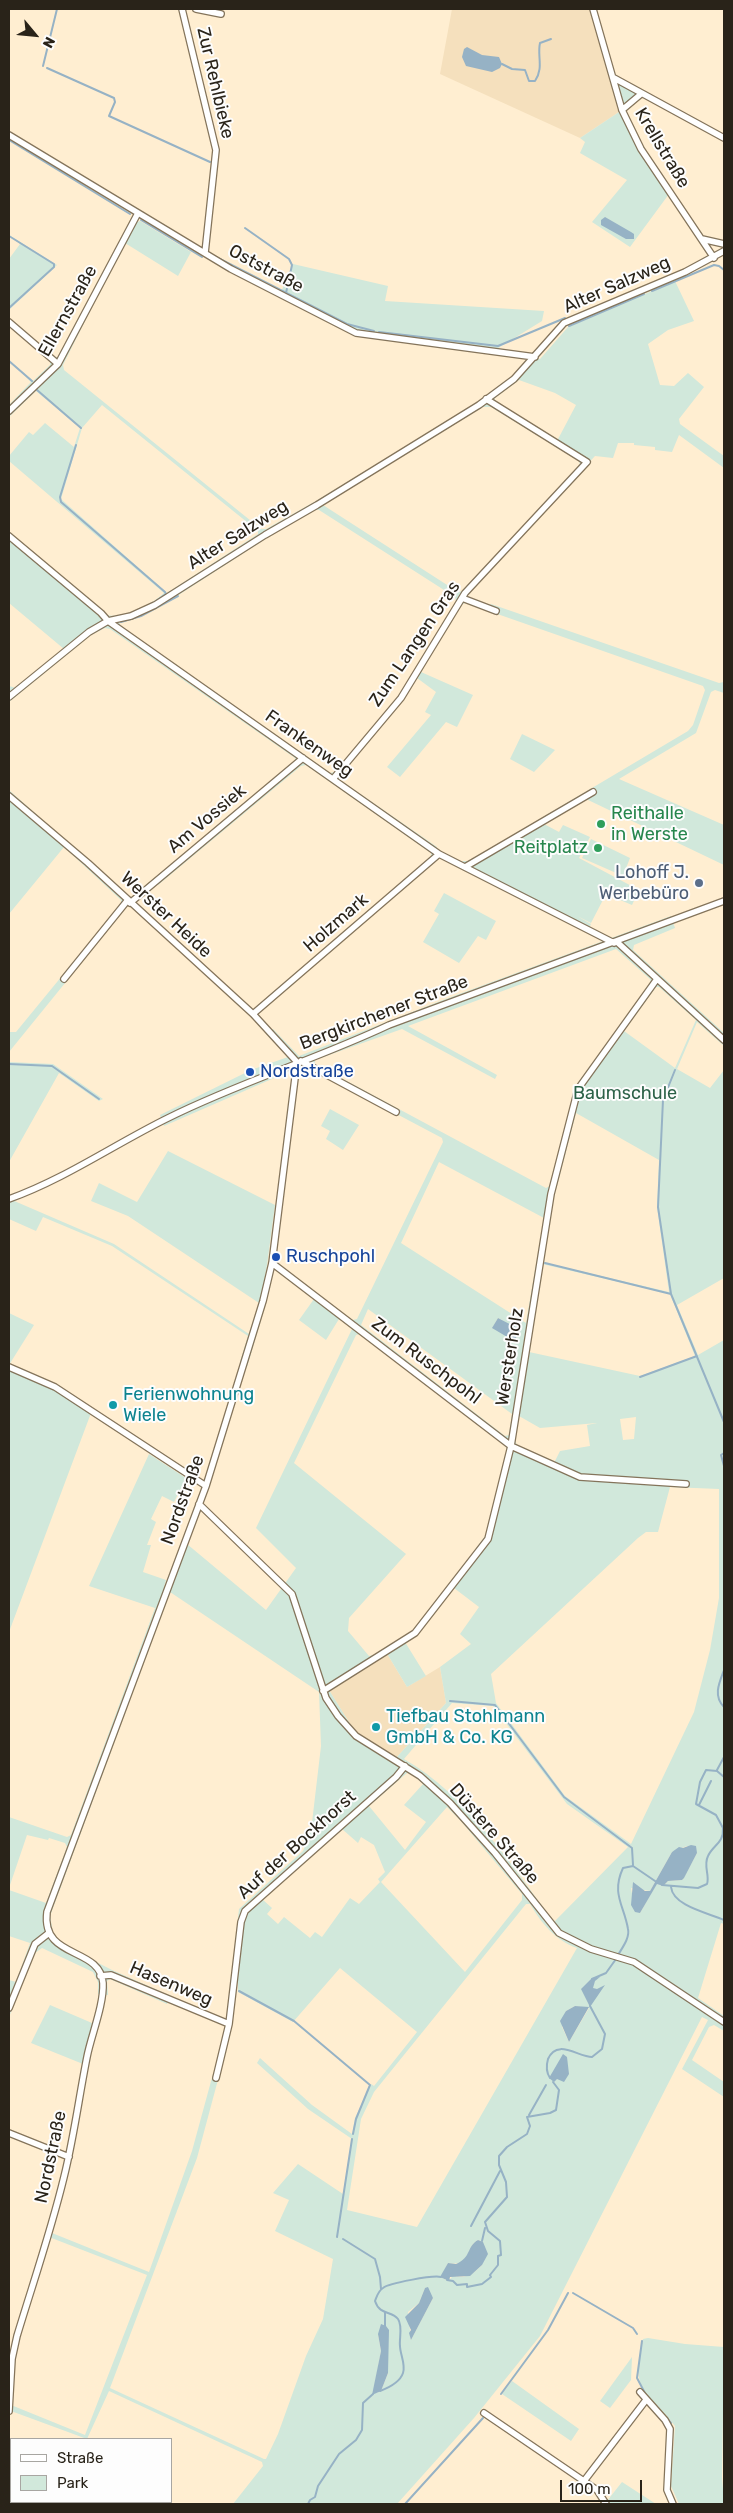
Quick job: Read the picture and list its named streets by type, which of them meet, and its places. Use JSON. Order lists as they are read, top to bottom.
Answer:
{
  "streets": {
    "street": [
      "Zur Rehlbieke",
      "Krellstraße",
      "Oststraße",
      "Alter Salzweg",
      "Ellernstraße",
      "Zum Langen Gras",
      "Frankenweg",
      "Am Vossiek",
      "Werster Heide",
      "Holzmark",
      "Bergkirchener Straße",
      "Wersterholz",
      "Zum Ruschpohl",
      "Nordstraße",
      "Düstere Straße",
      "Auf der Bockhorst",
      "Hasenweg"
    ]
  },
  "crossings": [
    ["Zur Rehlbieke", "Oststraße"],
    ["Krellstraße", "Alter Salzweg"],
    ["Oststraße", "Alter Salzweg"],
    ["Oststraße", "Ellernstraße"],
    ["Alter Salzweg", "Zum Langen Gras"],
    ["Alter Salzweg", "Frankenweg"],
    ["Zum Langen Gras", "Frankenweg"],
    ["Frankenweg", "Am Vossiek"],
    ["Frankenweg", "Holzmark"],
    ["Frankenweg", "Bergkirchener Straße"],
    ["Frankenweg", "Wersterholz"],
    ["Am Vossiek", "Werster Heide"],
    ["Werster Heide", "Holzmark"],
    ["Werster Heide", "Bergkirchener Straße"],
    ["Werster Heide", "Nordstraße"],
    ["Bergkirchener Straße", "Nordstraße"],
    ["Wersterholz", "Zum Ruschpohl"],
    ["Wersterholz", "Düstere Straße"],
    ["Zum Ruschpohl", "Nordstraße"],
    ["Nordstraße", "Düstere Straße"],
    ["Nordstraße", "Hasenweg"],
    ["Düstere Straße", "Auf der Bockhorst"],
    ["Auf der Bockhorst", "Hasenweg"]
  ],
  "parks": ["Baumschule"],
  "places": [
    "Reithalle in Werste",
    "Reitplatz",
    "Lohoff J. Werbebüro",
    "Nordstraße",
    "Ruschpohl",
    "Ferienwohnung Wiele",
    "Tiefbau Stohlmann GmbH & Co. KG"
  ],
  "legend": ["Straße", "Park"],
  "scale_bar": "100 m",
  "north": "bottom right"
}
